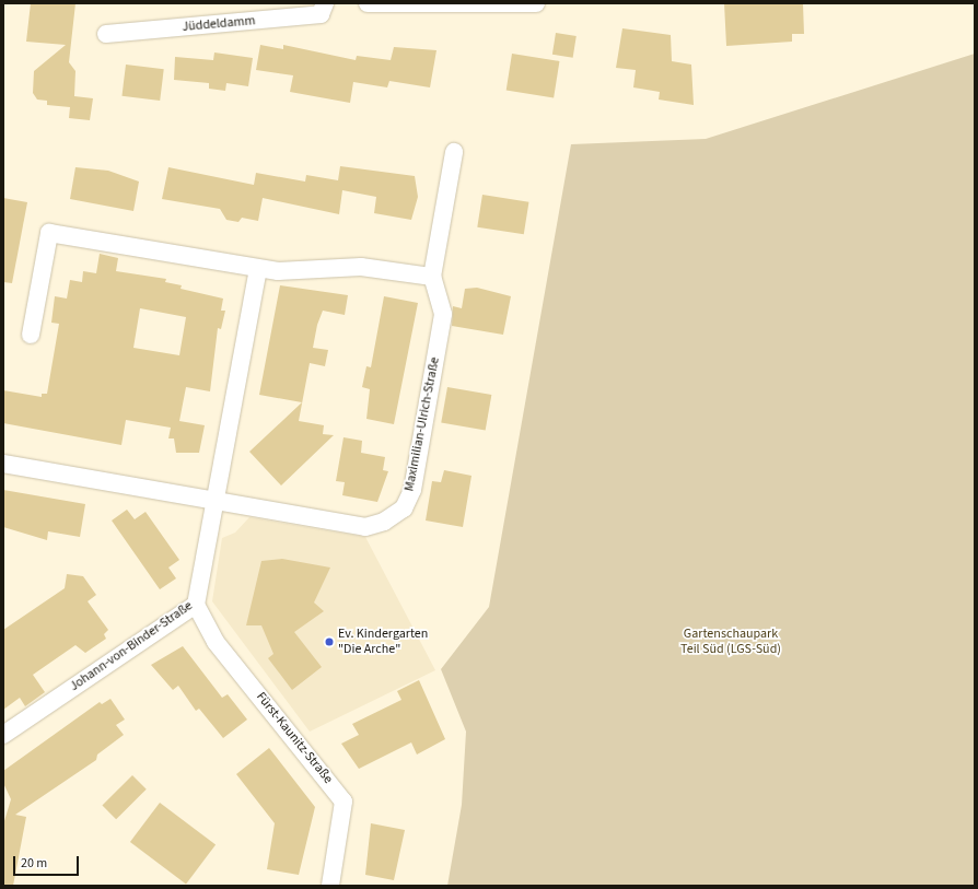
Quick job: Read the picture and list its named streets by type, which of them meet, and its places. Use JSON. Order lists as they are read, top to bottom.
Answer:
{
  "streets": {
    "street": [
      "Jüddeldamm",
      "Maximilian-Ulrich-Straße",
      "Johann-von-Binder-Straße",
      "Fürst-Kaunitz-Straße"
    ]
  },
  "crossings": [
    ["Maximilian-Ulrich-Straße", "Johann-von-Binder-Straße"],
    ["Johann-von-Binder-Straße", "Fürst-Kaunitz-Straße"]
  ],
  "parks": ["Gartenschaupark Teil Süd (LGS-Süd)"],
  "places": ["Ev. Kindergarten \"Die Arche\""],
  "scale_bar": "20 m"
}
